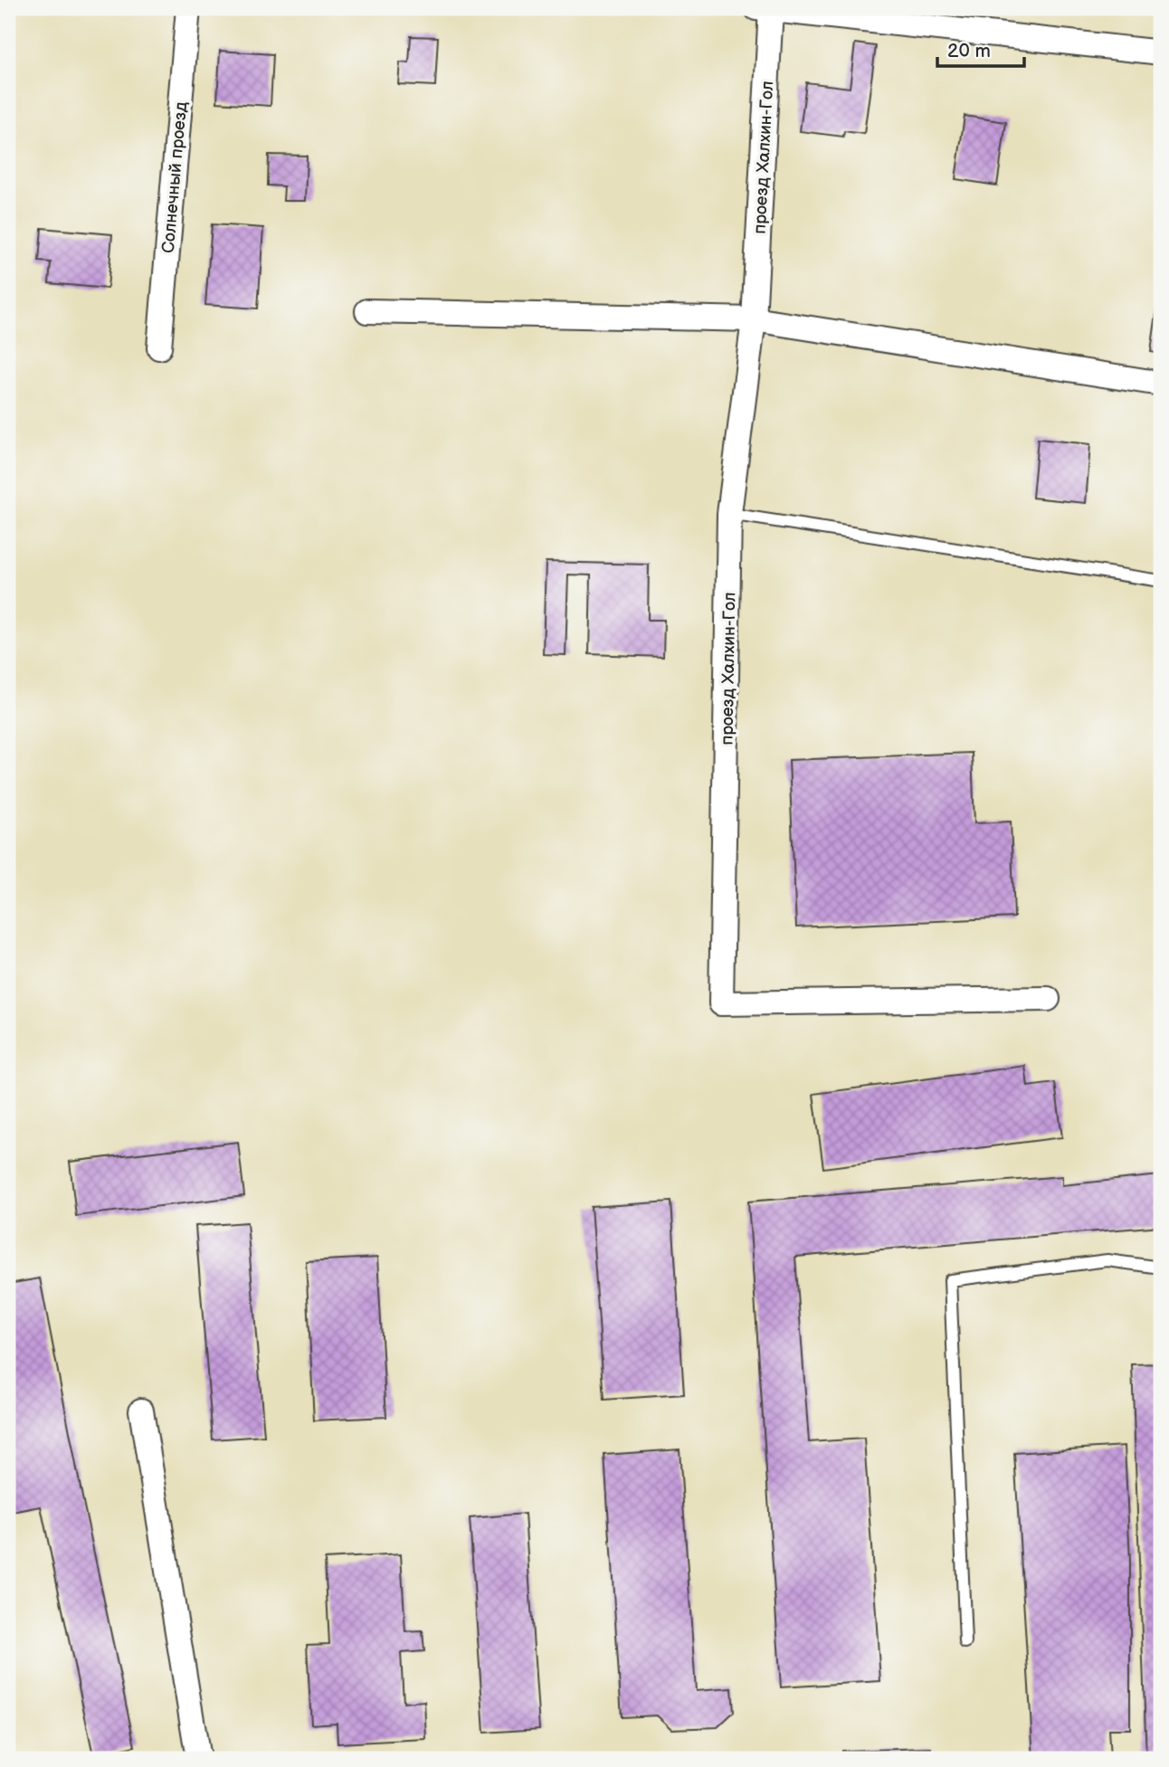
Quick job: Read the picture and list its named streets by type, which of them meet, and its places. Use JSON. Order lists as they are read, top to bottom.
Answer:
{
  "streets": {
    "street": ["проезд Халхин-Гол", "Солнечный проезд"]
  },
  "scale_bar": "20 m"
}
